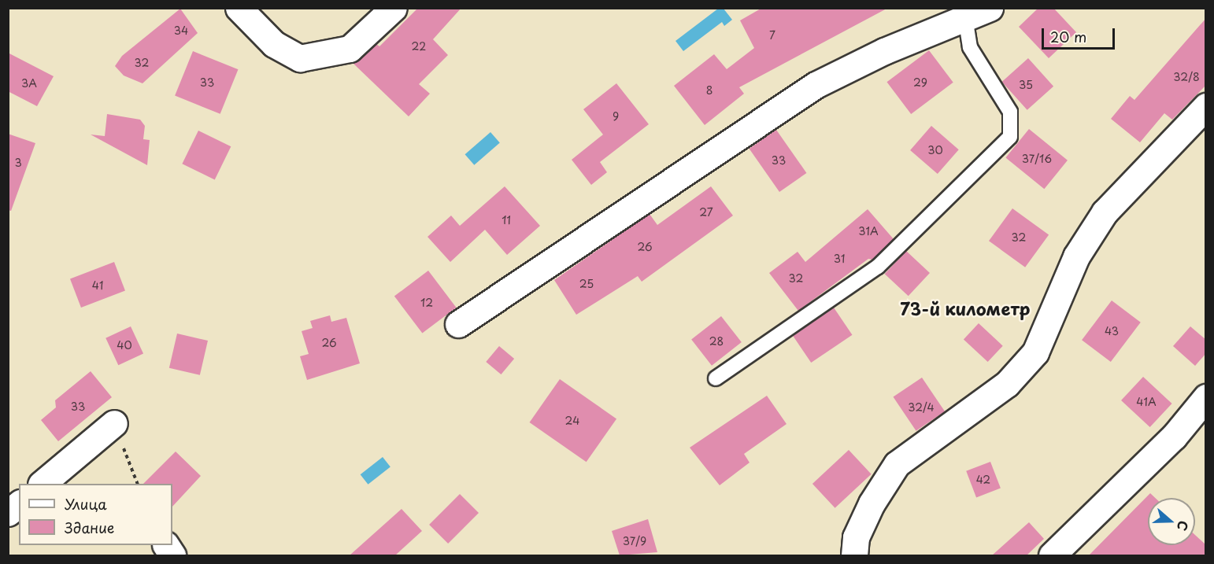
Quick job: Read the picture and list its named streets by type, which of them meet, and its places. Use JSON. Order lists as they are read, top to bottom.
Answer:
{
  "districts": ["73-й километр"],
  "house_numbers": [
    "34",
    "7",
    "22",
    "32",
    "32/8",
    "33",
    "29",
    "3А",
    "35",
    "8",
    "9",
    "30",
    "37/16",
    "33",
    "3",
    "27",
    "11",
    "31А",
    "32",
    "26",
    "31",
    "32",
    "25",
    "41",
    "12",
    "43",
    "28",
    "26",
    "40",
    "41А",
    "33",
    "32/4",
    "24",
    "42",
    "37/9"
  ],
  "legend": ["Улица", "Здание"],
  "scale_bar": "20 m",
  "north": "right"
}
